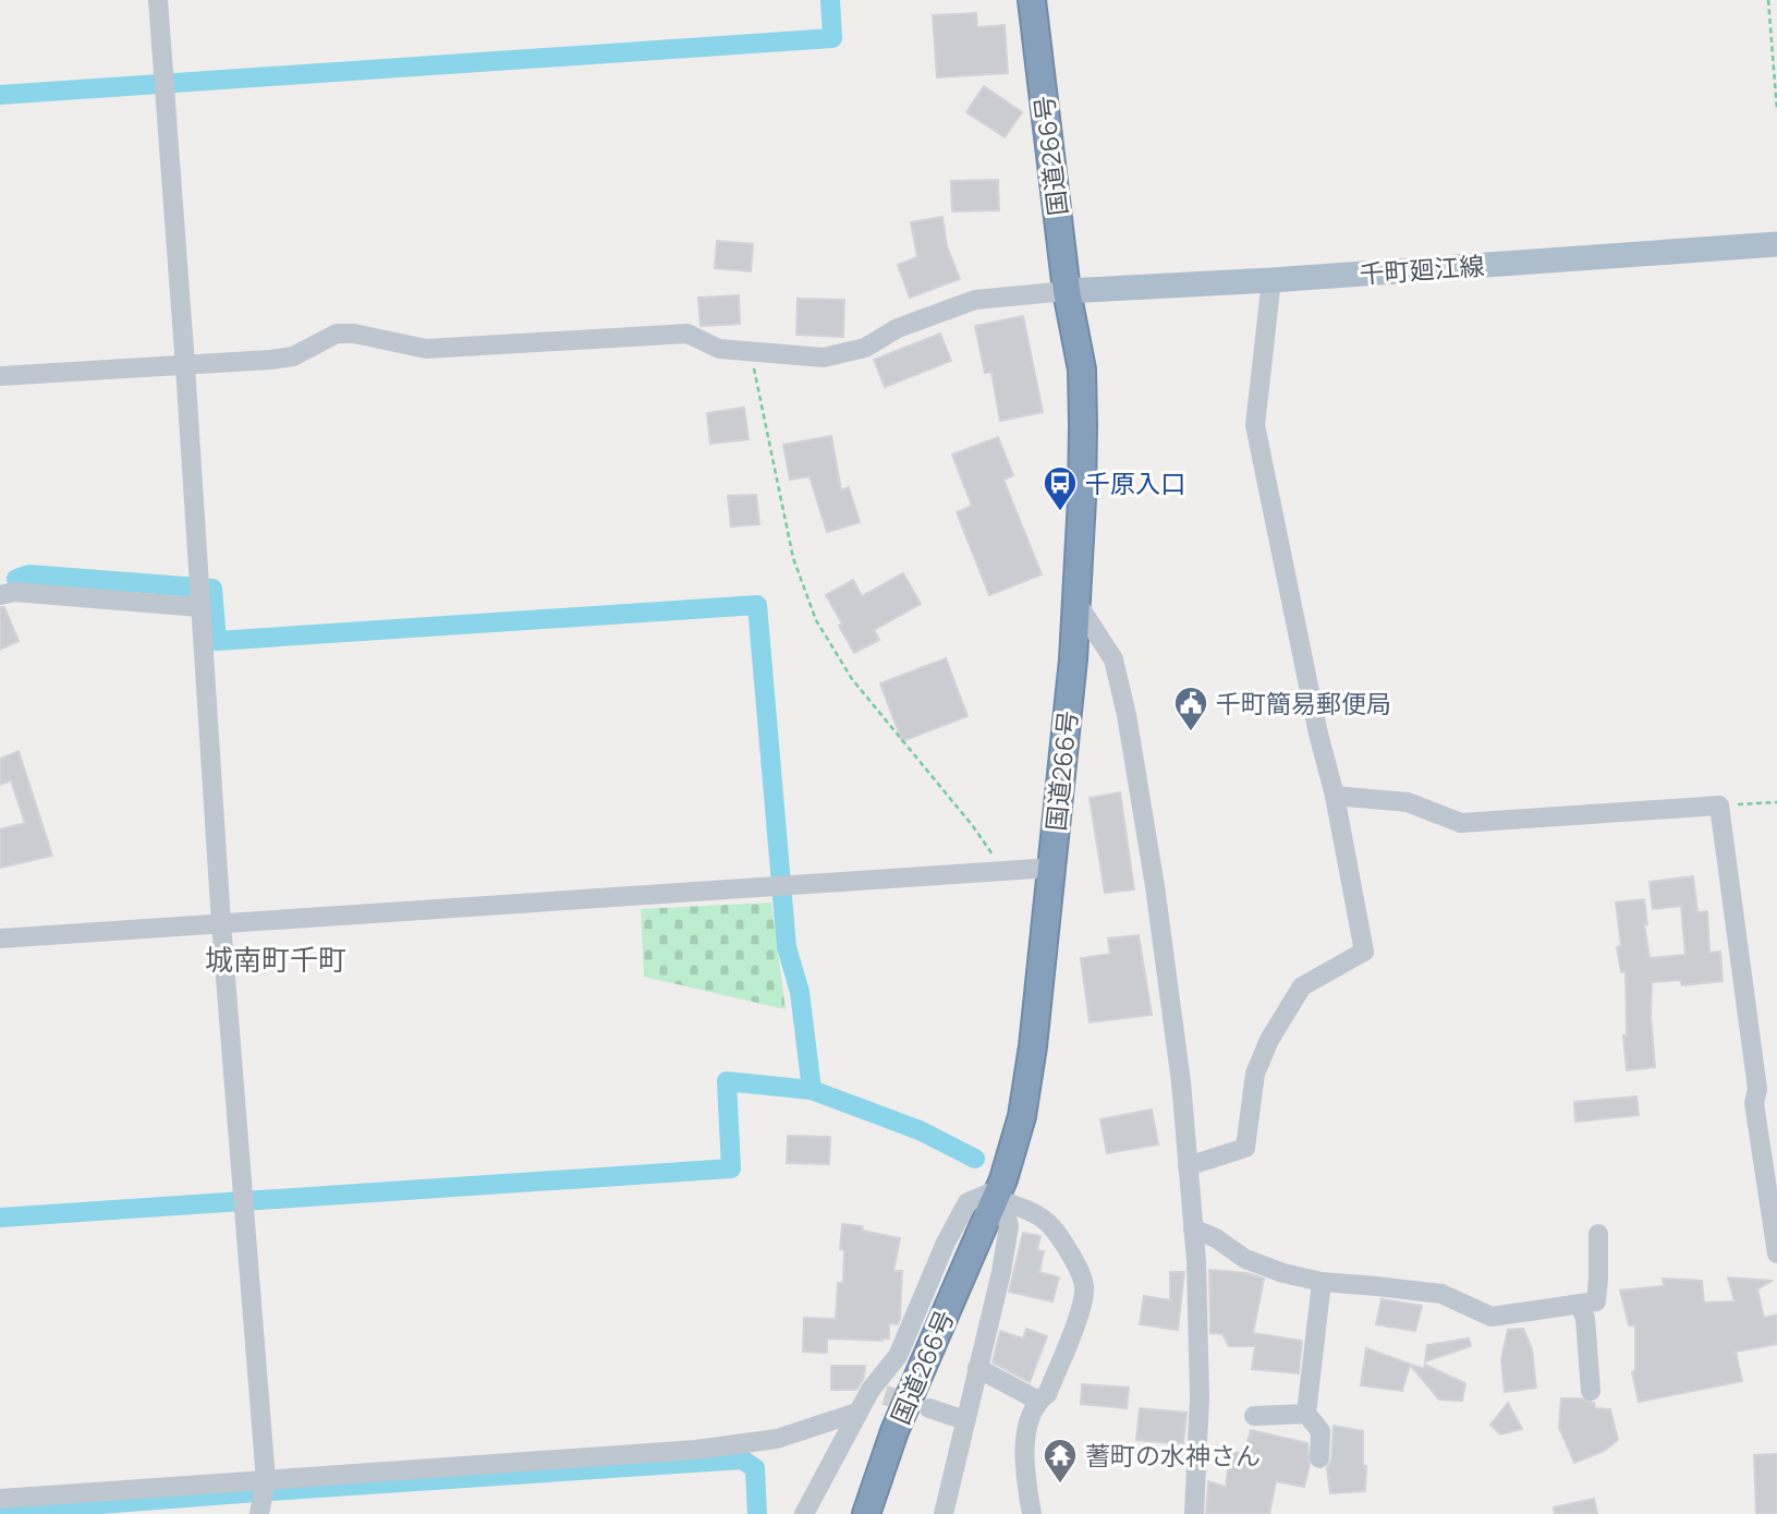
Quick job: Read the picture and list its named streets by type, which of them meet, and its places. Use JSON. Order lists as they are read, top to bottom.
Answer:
{
  "streets": {
    "highway": ["国道266号"],
    "main road": ["千町廻江線"]
  },
  "crossings": [
    ["国道266号", "千町廻江線"]
  ],
  "districts": ["城南町千町"],
  "places": {
    "bus stop": ["千原入口"],
    "public building": ["千町簡易郵便局"],
    "temple": ["蓍町の水神さん"]
  }
}
